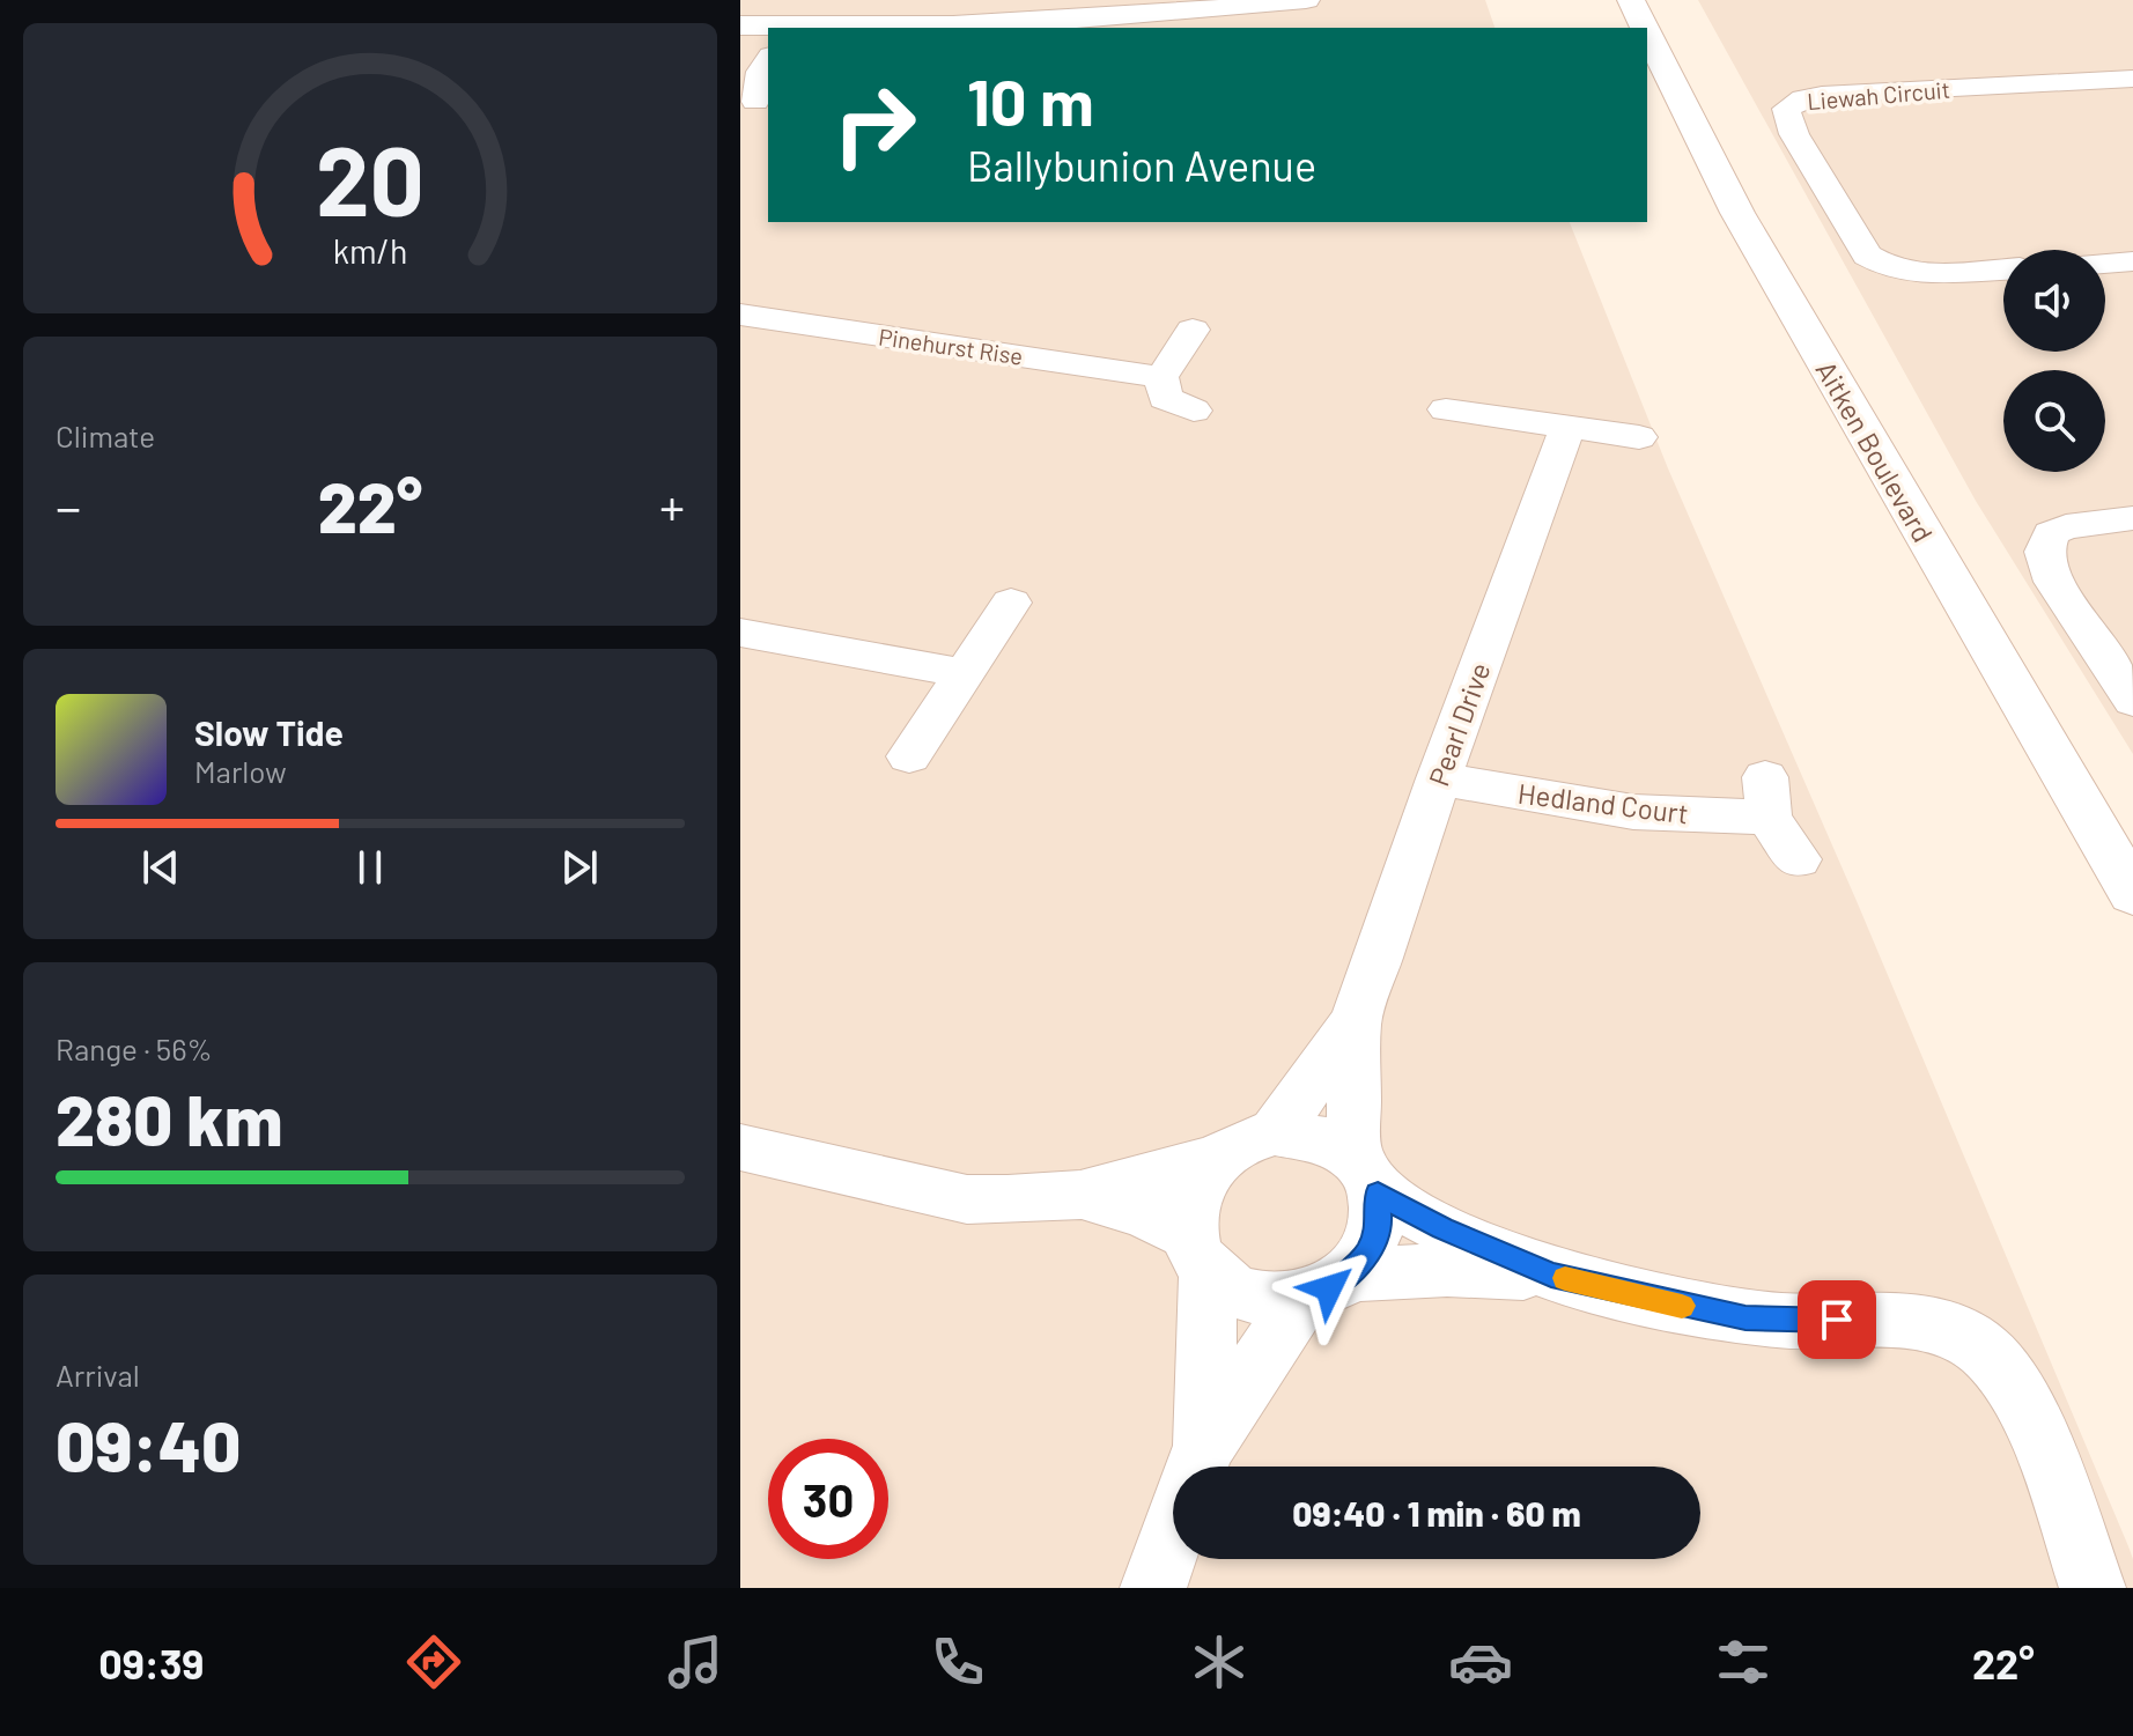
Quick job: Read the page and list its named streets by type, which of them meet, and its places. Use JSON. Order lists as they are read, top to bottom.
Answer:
{
  "streets": {
    "main road": ["Aitken Boulevard"],
    "street": [
      "Liewah Circuit",
      "Pinehurst Rise",
      "Pearl Drive",
      "Hedland Court"
    ]
  },
  "crossings": [
    ["Pearl Drive", "Hedland Court"]
  ],
  "page": {
    "turn": ["10 m", "Ballybunion Avenue"],
    "tile": [
      "Climate",
      ["Range · 56%", "280 km"],
      ["Arrival", "09:40"]
    ],
    "heat": ["−", "22°", "+"],
    "song": ["Slow Tide", "Marlow"],
    "limit": "30",
    "trip": "09:40 · 1 min · 60 m",
    "tabs": ["09:39", "22°"],
    "gauge": ["20", "km/h"]
  }
}
